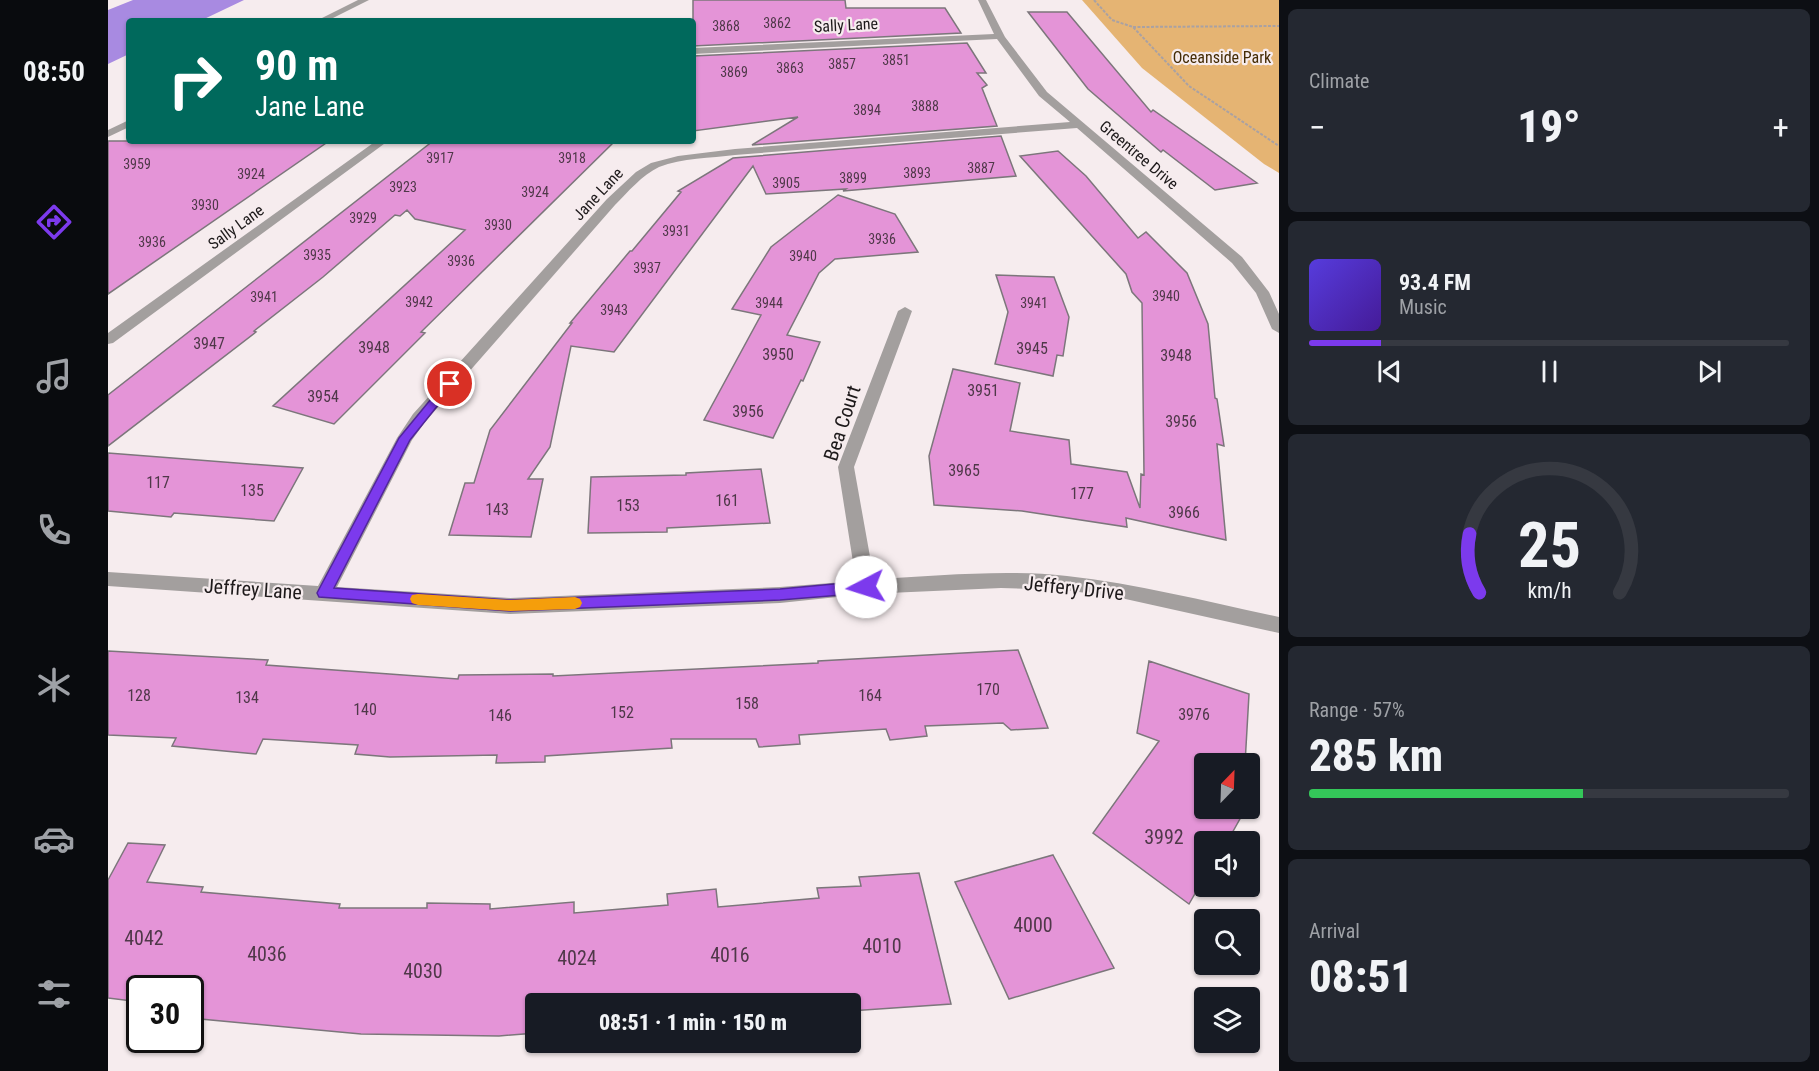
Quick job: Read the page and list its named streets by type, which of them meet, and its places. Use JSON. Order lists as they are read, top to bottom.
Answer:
{
  "streets": {
    "street": [
      "Sally Lane",
      "Greentree Drive",
      "Jane Lane",
      "Bea Court",
      "Jeffery Drive",
      "Jeffrey Lane"
    ]
  },
  "crossings": [
    ["Sally Lane", "Greentree Drive"],
    ["Greentree Drive", "Jane Lane"],
    ["Jane Lane", "Jeffrey Lane"],
    ["Bea Court", "Jeffery Drive"],
    ["Bea Court", "Jeffrey Lane"],
    ["Jeffery Drive", "Jeffrey Lane"]
  ],
  "parks": ["Oceanside Park"],
  "house_numbers": [
    "3862",
    "3868",
    "3851",
    "3857",
    "3863",
    "3869",
    "3888",
    "3894",
    "3917",
    "3918",
    "3959",
    "3887",
    "3893",
    "3924",
    "3899",
    "3905",
    "3923",
    "3924",
    "3930",
    "3929",
    "3930",
    "3931",
    "3936",
    "3936",
    "3935",
    "3940",
    "3936",
    "3937",
    "3940",
    "3941",
    "3942",
    "3944",
    "3941",
    "3943",
    "3947",
    "3948",
    "3945",
    "3950",
    "3948",
    "3951",
    "3954",
    "3956",
    "3956",
    "3965",
    "117",
    "135",
    "177",
    "161",
    "153",
    "143",
    "3966",
    "170",
    "128",
    "164",
    "134",
    "158",
    "140",
    "152",
    "3976",
    "146",
    "3992",
    "4000",
    "4042",
    "4010",
    "4036",
    "4016",
    "4024",
    "4030"
  ],
  "north": "top right",
  "page": {
    "tabs": "08:50",
    "tile": [
      "Climate",
      ["Range · 57%", "285 km"],
      ["Arrival", "08:51"]
    ],
    "turn": ["90 m", "Jane Lane"],
    "heat": ["−", "19°", "+"],
    "song": ["93.4 FM", "Music"],
    "limit": "30",
    "trip": "08:51 · 1 min · 150 m",
    "gauge": ["25", "km/h"]
  }
}
